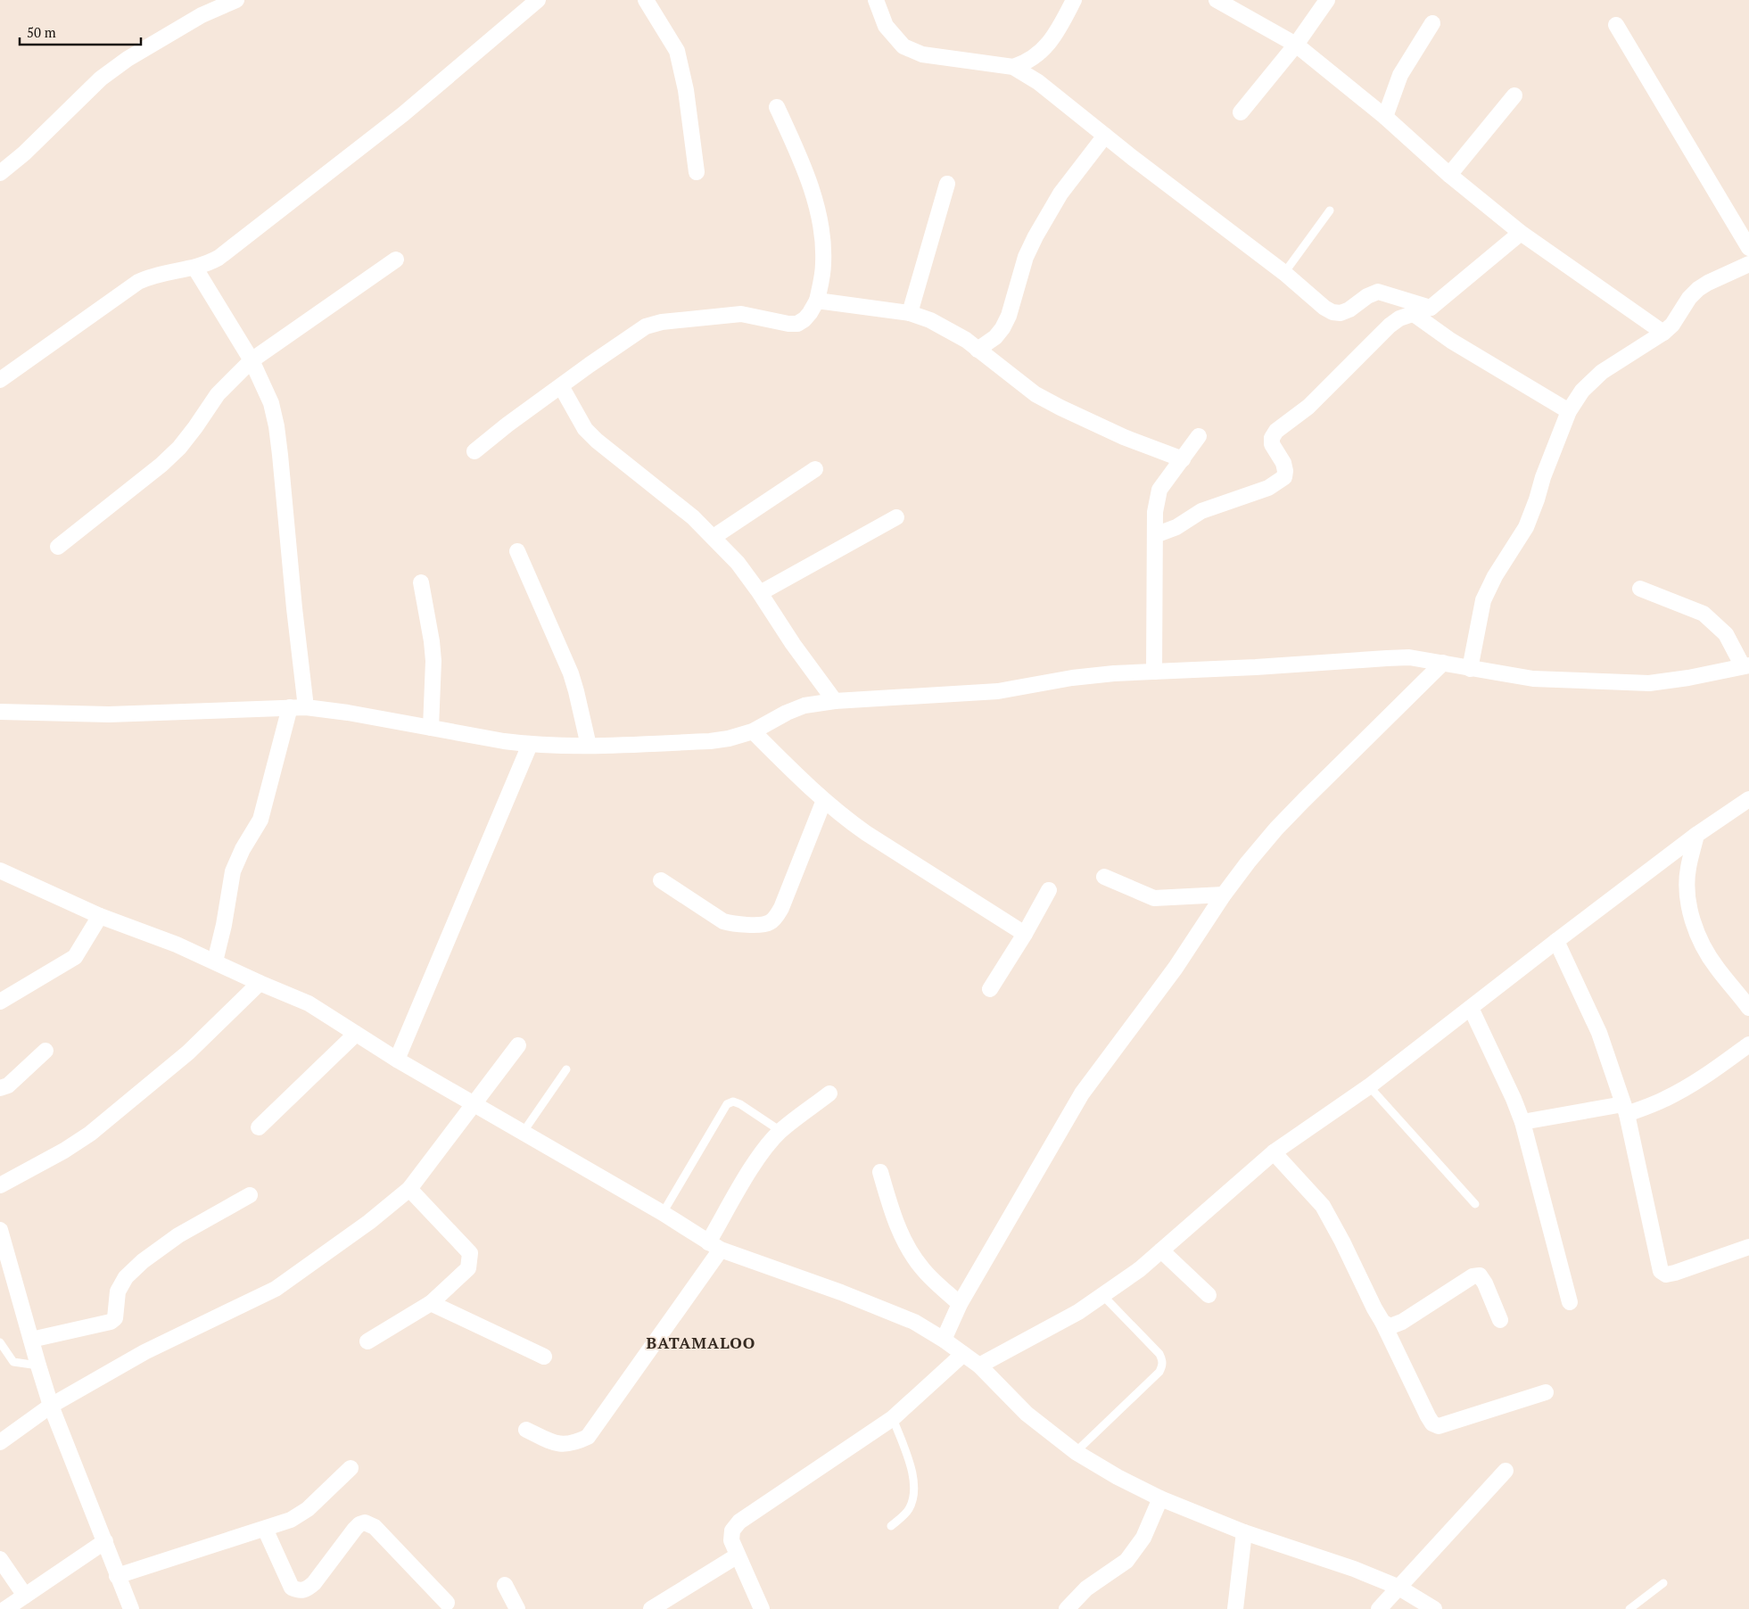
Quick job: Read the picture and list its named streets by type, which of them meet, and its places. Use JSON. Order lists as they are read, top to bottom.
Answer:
{
  "districts": ["BATAMALOO"],
  "scale_bar": "50 m"
}
